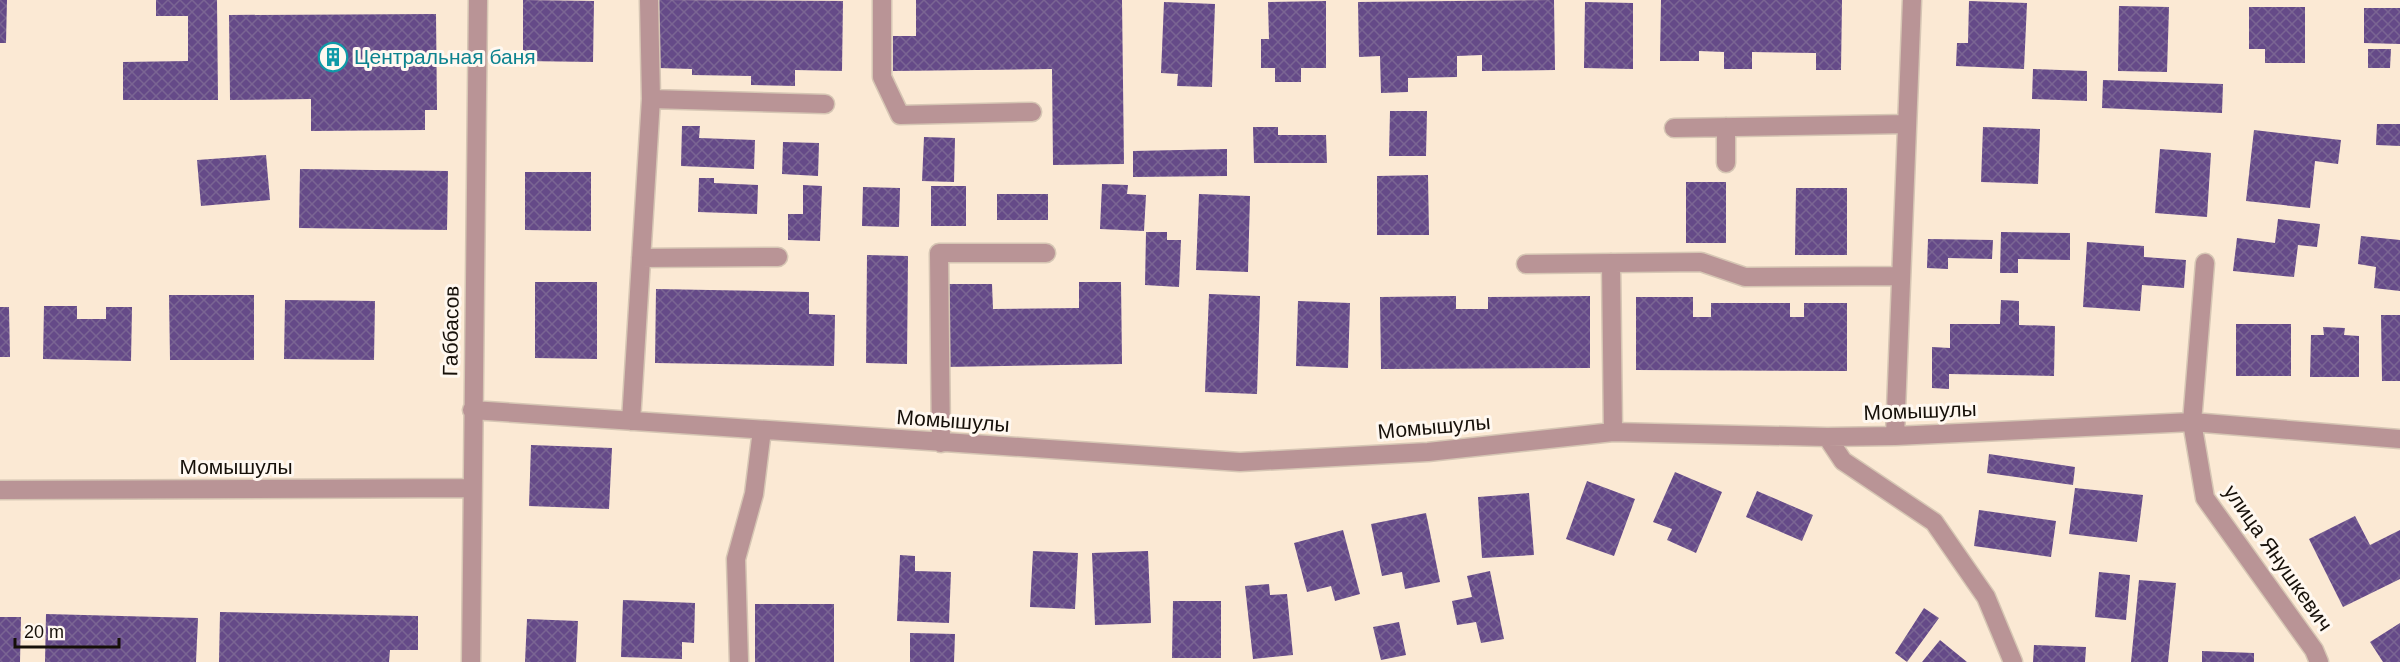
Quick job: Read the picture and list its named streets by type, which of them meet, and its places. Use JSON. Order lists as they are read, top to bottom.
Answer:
{
  "streets": {
    "street": ["Габбасов", "Момышулы", "улица Янушкевич"]
  },
  "crossings": [
    ["Габбасов", "Момышулы"],
    ["Момышулы", "улица Янушкевич"]
  ],
  "places": {
    "building": ["Центральная баня"]
  },
  "scale_bar": "20 m"
}
